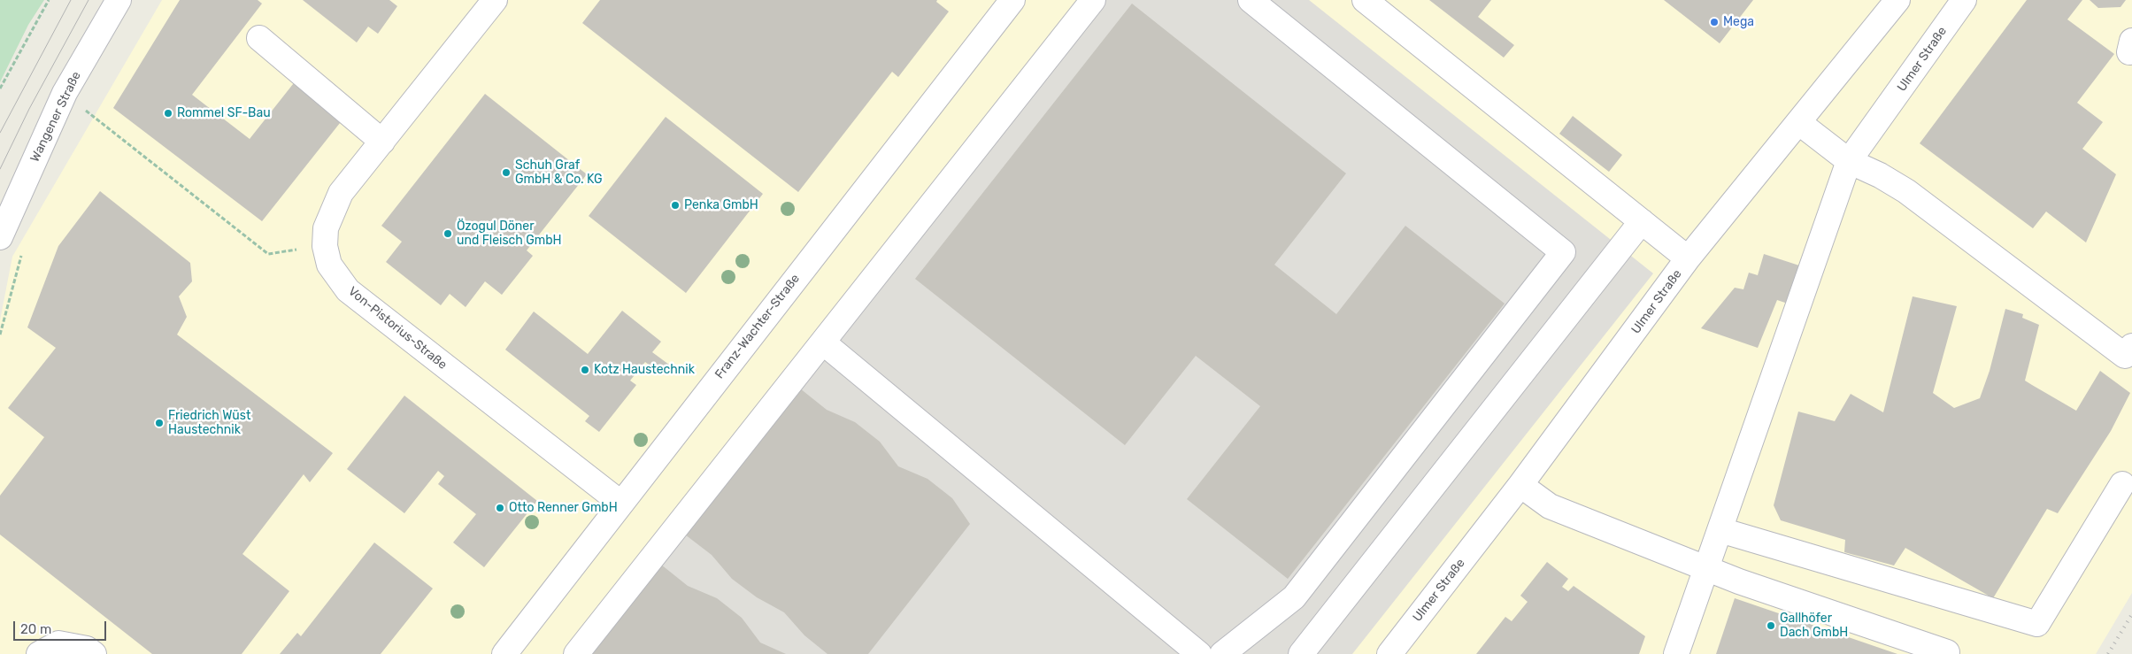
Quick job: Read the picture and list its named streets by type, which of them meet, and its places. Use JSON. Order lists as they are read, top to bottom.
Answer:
{
  "streets": {
    "street": [
      "Ulmer Straße",
      "Wangener Straße",
      "Franz-Wachter-Straße",
      "Von-Pistorius-Straße"
    ]
  },
  "crossings": [
    ["Franz-Wachter-Straße", "Von-Pistorius-Straße"]
  ],
  "places": [
    "Mega",
    "Rommel SF-Bau",
    "Schuh Graf GmbH & Co. KG",
    "Penka GmbH",
    "Özogul Döner und Fleisch GmbH",
    "Kotz Haustechnik",
    "Friedrich Wüst Haustechnik",
    "Otto Renner GmbH",
    "Gallhöfer Dach GmbH"
  ],
  "scale_bar": "20 m"
}
